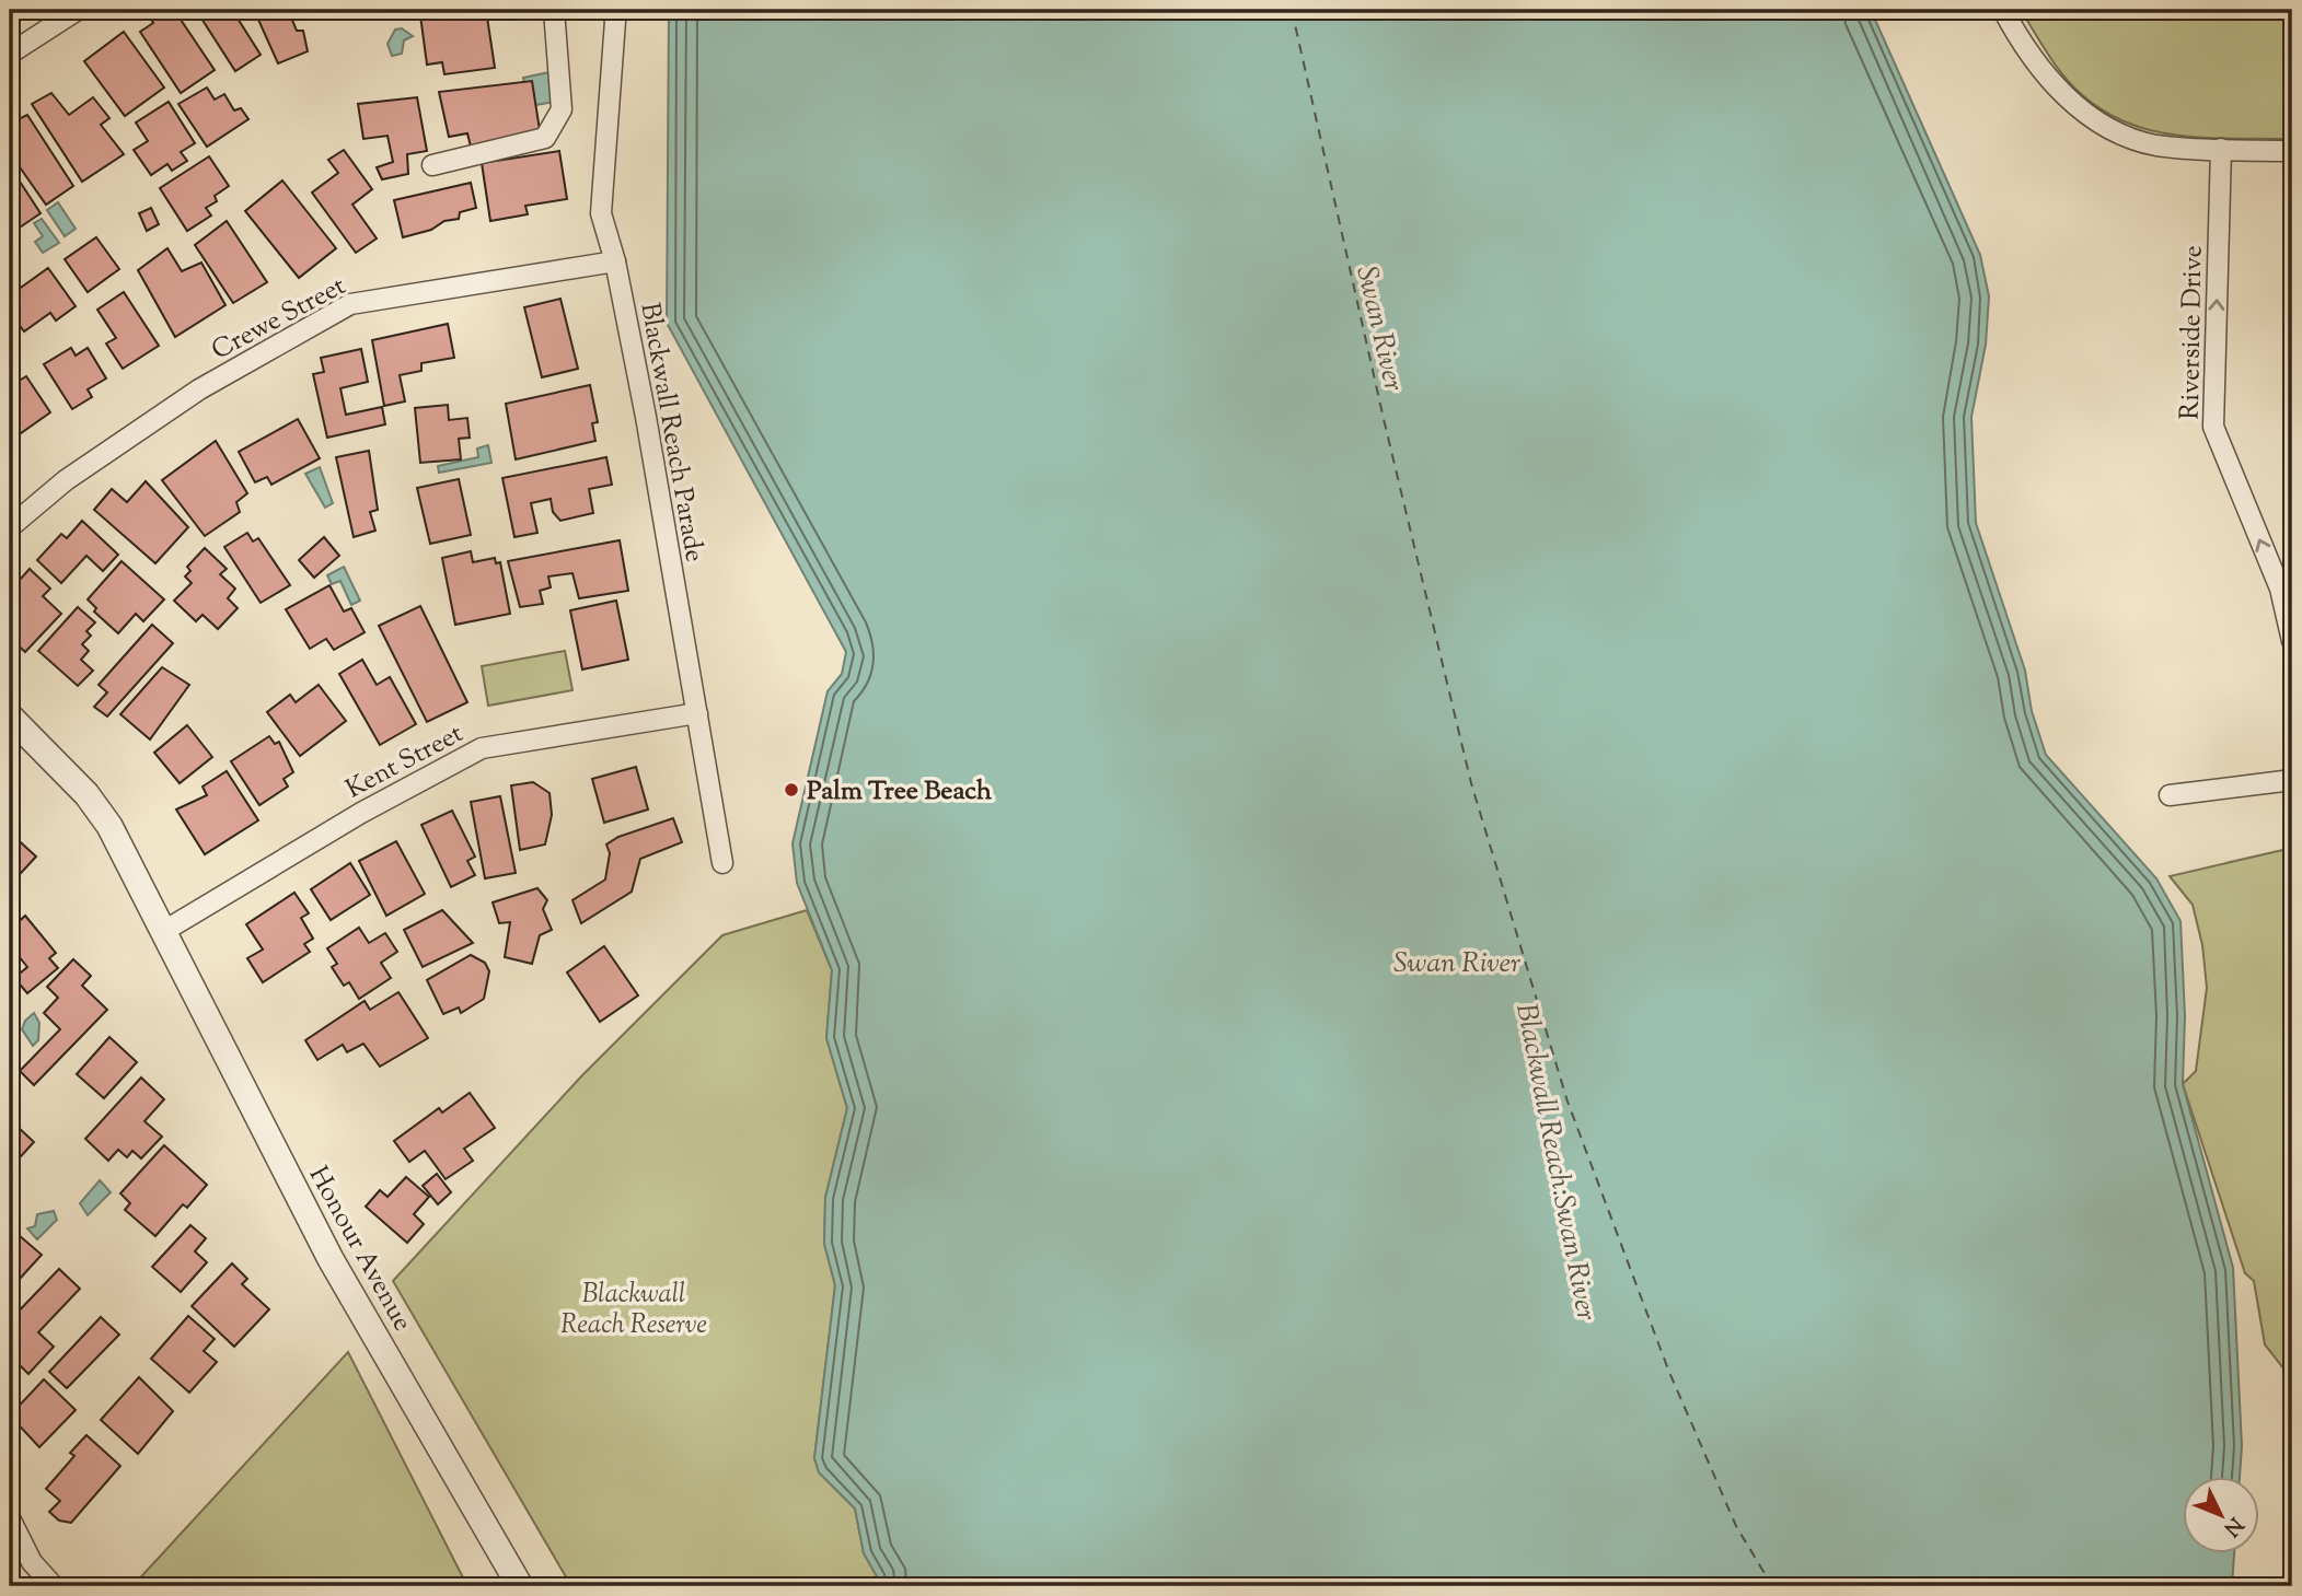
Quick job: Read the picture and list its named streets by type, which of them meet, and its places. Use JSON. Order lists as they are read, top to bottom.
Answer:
{
  "streets": {
    "street": [
      "Crewe Street",
      "Riverside Drive",
      "Blackwall Reach Parade",
      "Kent Street",
      "Honour Avenue"
    ]
  },
  "crossings": [
    ["Crewe Street", "Blackwall Reach Parade"],
    ["Blackwall Reach Parade", "Kent Street"],
    ["Kent Street", "Honour Avenue"]
  ],
  "one_way": ["Riverside Drive"],
  "water": ["Swan River", "Blackwall Reach:Swan River"],
  "parks": ["Blackwall Reach Reserve"],
  "places": ["Palm Tree Beach"],
  "north": "bottom right"
}
